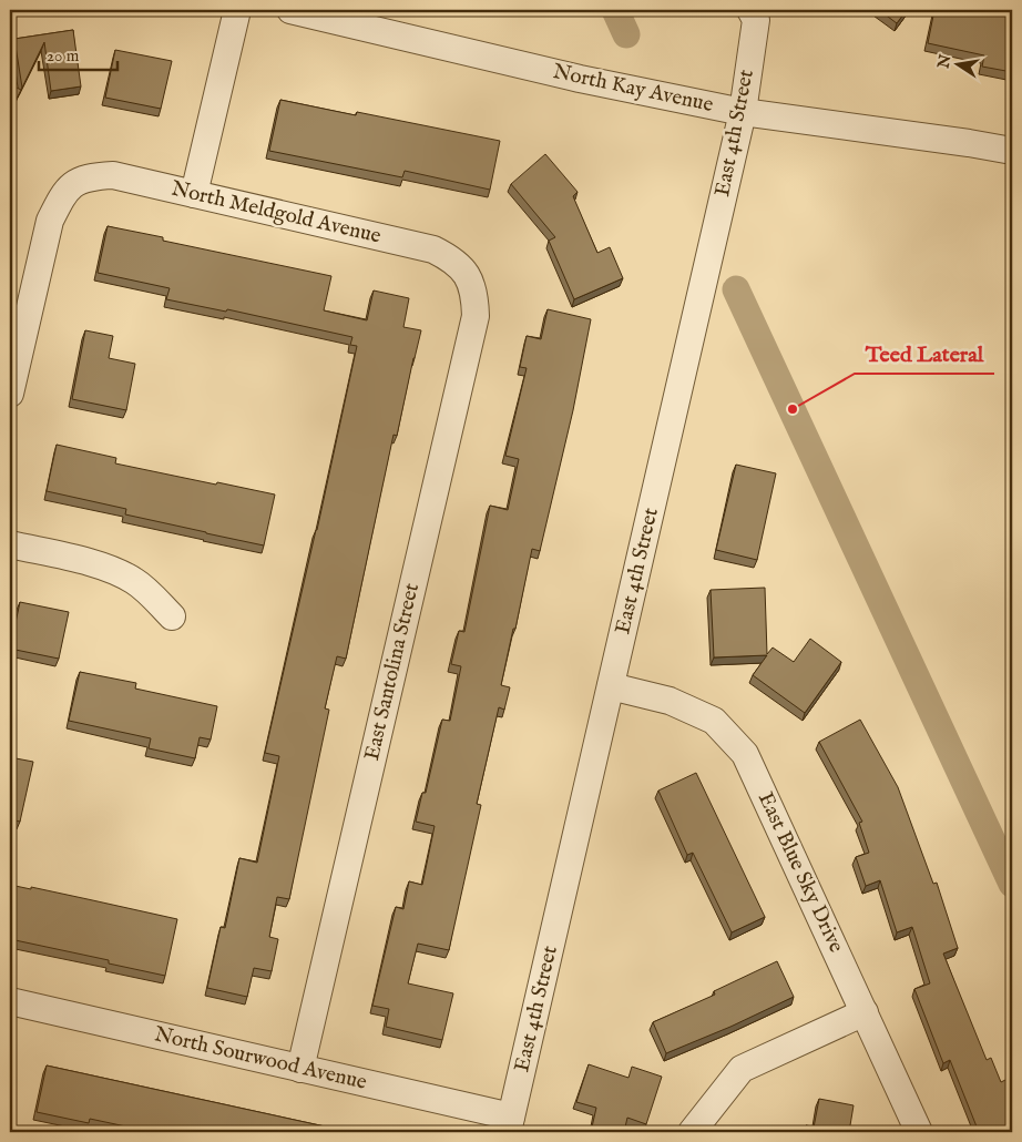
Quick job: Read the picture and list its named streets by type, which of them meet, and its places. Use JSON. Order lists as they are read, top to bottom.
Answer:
{
  "streets": {
    "street": [
      "North Kay Avenue",
      "East 4th Street",
      "North Meldgold Avenue",
      "East Santolina Street",
      "East Blue Sky Drive",
      "North Sourwood Avenue"
    ]
  },
  "crossings": [
    ["North Kay Avenue", "East 4th Street"],
    ["East 4th Street", "East Blue Sky Drive"],
    ["East 4th Street", "North Sourwood Avenue"],
    ["North Meldgold Avenue", "East Santolina Street"],
    ["East Santolina Street", "North Sourwood Avenue"]
  ],
  "places": ["Teed Lateral"],
  "scale_bar": "20 m",
  "north": "left"
}
